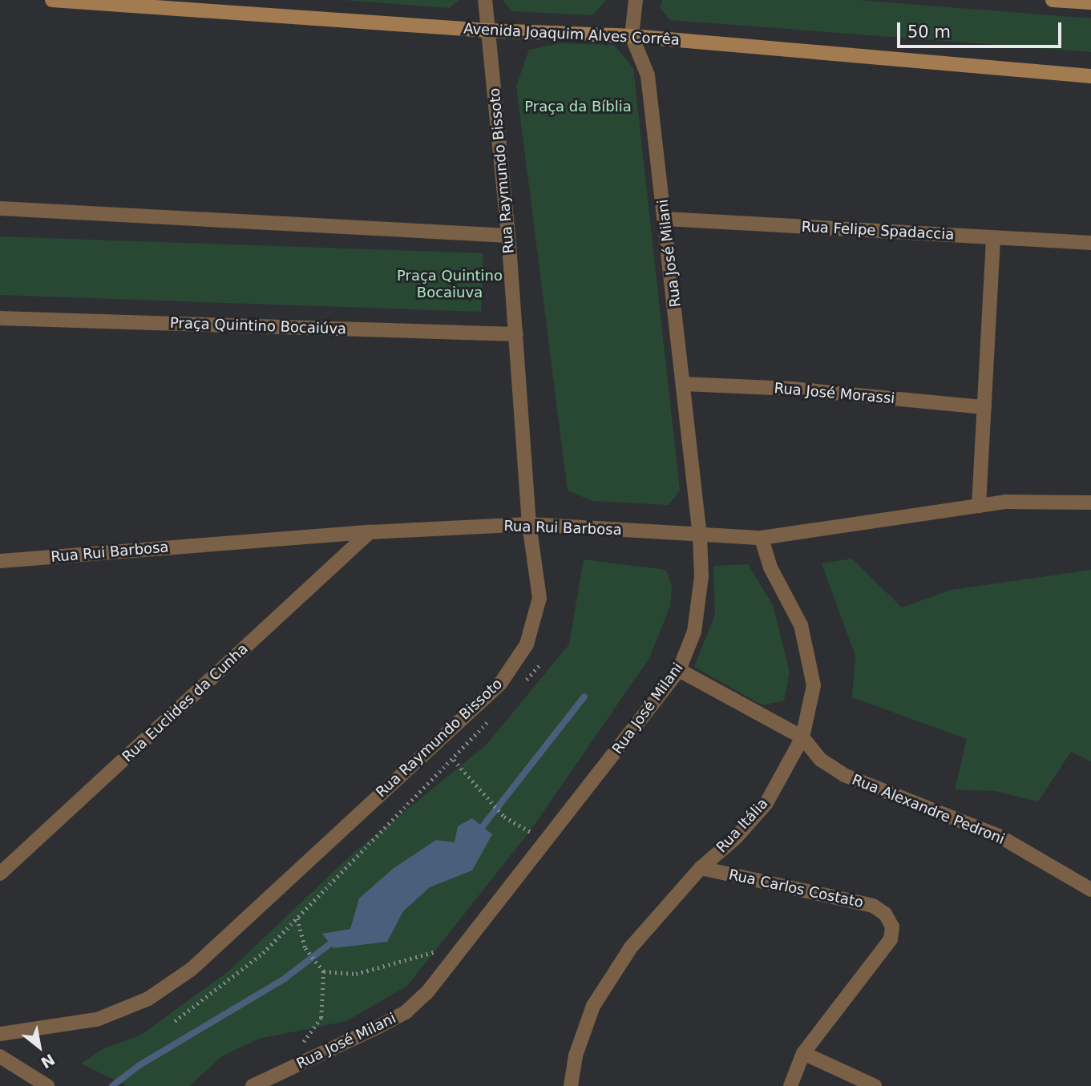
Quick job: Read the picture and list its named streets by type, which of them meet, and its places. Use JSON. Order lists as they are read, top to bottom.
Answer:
{
  "streets": {
    "main road": ["Avenida Joaquim Alves Corrêa"],
    "street": [
      "Rua Raymundo Bissoto",
      "Rua Felipe Spadaccia",
      "Rua José Milani",
      "Praça Quintino Bocaiúva",
      "Rua José Morassi",
      "Rua Rui Barbosa",
      "Rua Euclides da Cunha",
      "Rua Alexandre Pedroni",
      "Rua Itália",
      "Rua Carlos Costato"
    ]
  },
  "crossings": [
    ["Avenida Joaquim Alves Corrêa", "Rua Raymundo Bissoto"],
    ["Avenida Joaquim Alves Corrêa", "Rua José Milani"],
    ["Rua Raymundo Bissoto", "Praça Quintino Bocaiúva"],
    ["Rua Raymundo Bissoto", "Rua Rui Barbosa"],
    ["Rua Felipe Spadaccia", "Rua José Milani"],
    ["Rua José Milani", "Rua José Morassi"],
    ["Rua José Milani", "Rua Rui Barbosa"],
    ["Rua Rui Barbosa", "Rua Euclides da Cunha"],
    ["Rua Rui Barbosa", "Rua Itália"],
    ["Rua Alexandre Pedroni", "Rua Itália"],
    ["Rua Itália", "Rua Carlos Costato"]
  ],
  "parks": ["Praça da Bíblia", "Praça Quintino Bocaiuva"],
  "scale_bar": "50 m",
  "north": "bottom right"
}
